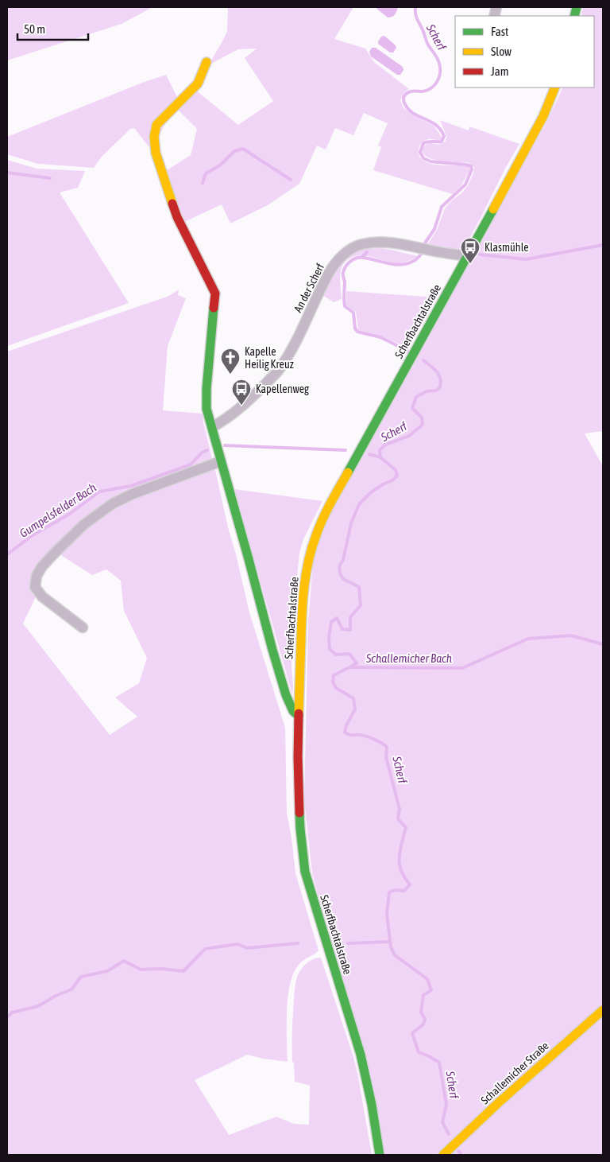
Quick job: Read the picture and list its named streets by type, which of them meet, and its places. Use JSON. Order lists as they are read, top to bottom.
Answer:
{
  "streets": {
    "main road": ["Scherfbachtalstraße", "Schallemicher Straße"],
    "street": ["An der Scherf"]
  },
  "crossings": [
    ["An der Scherf", "Scherfbachtalstraße"]
  ],
  "water": ["Scherf", "Gumpelsfelder Bach", "Schallemicher Bach"],
  "places": {
    "bus stop": ["Klasmühle", "Kapellenweg"],
    "church": ["Kapelle Heilig Kreuz"]
  },
  "legend": ["Fast", "Slow", "Jam"],
  "scale_bar": "50 m"
}
